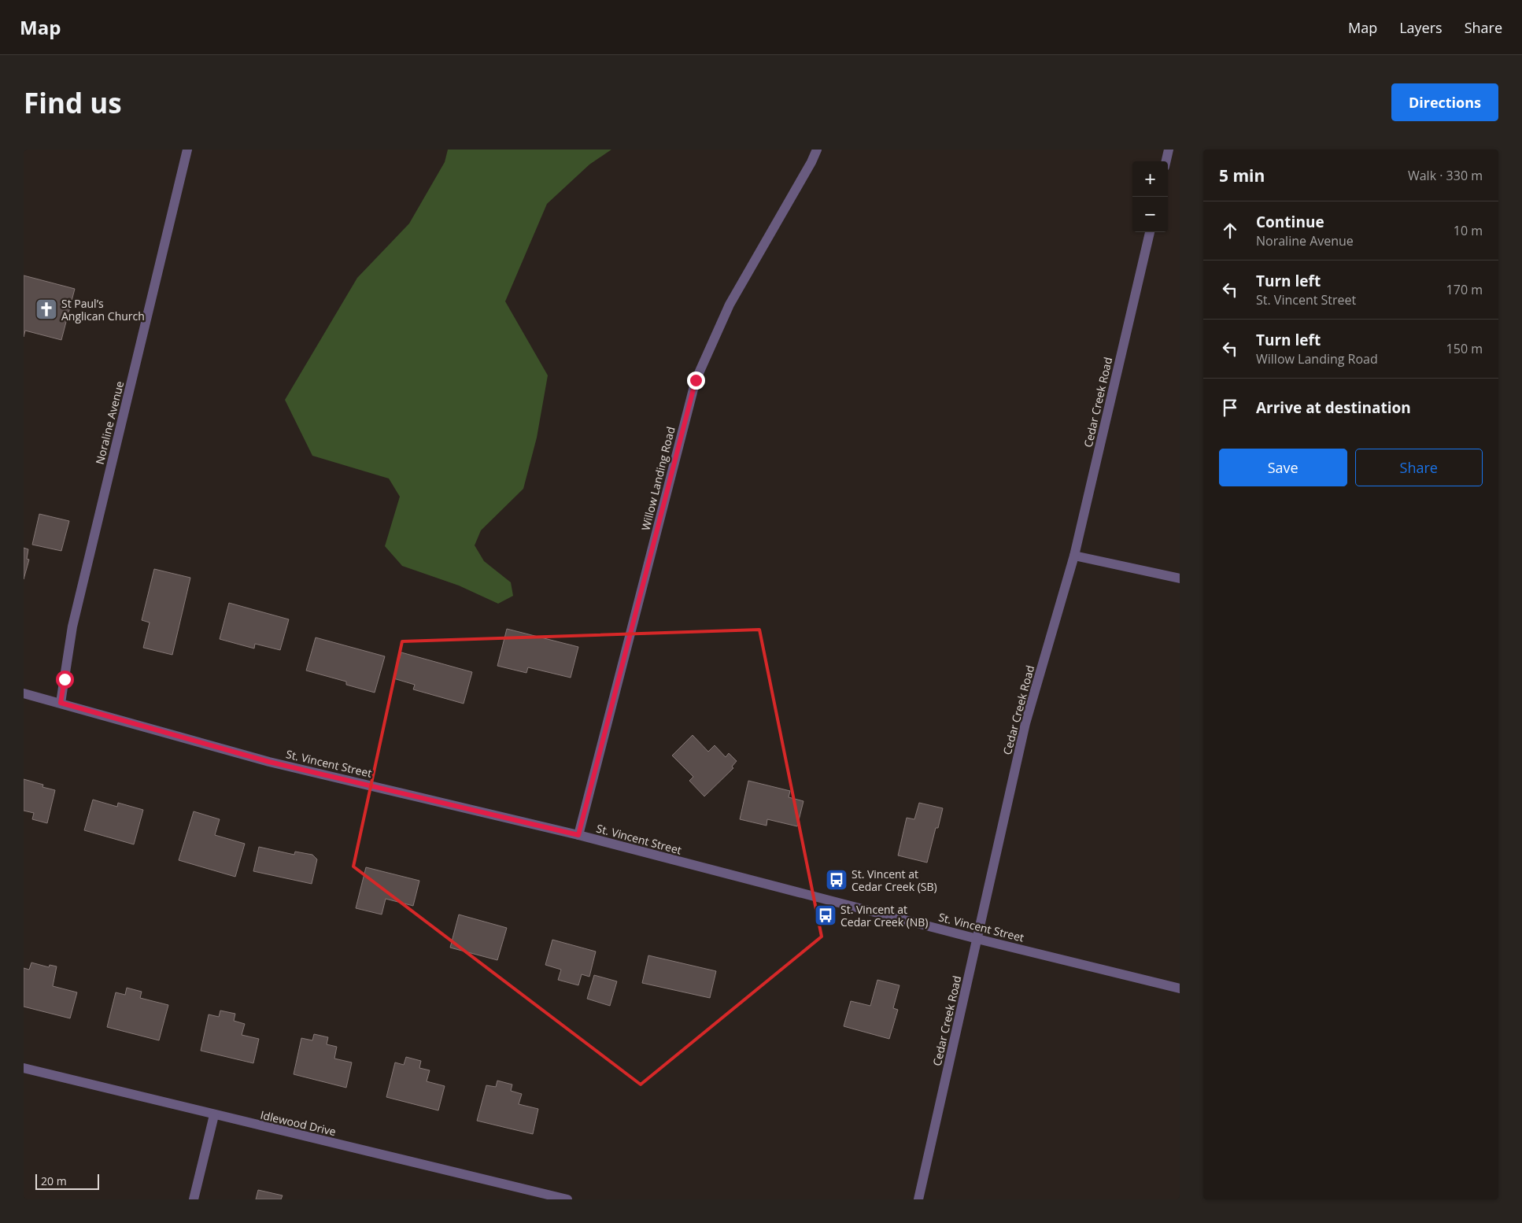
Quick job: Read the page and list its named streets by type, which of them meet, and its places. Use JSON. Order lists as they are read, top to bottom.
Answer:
{
  "streets": {
    "street": [
      "Cedar Creek Road",
      "Noraline Avenue",
      "Willow Landing Road",
      "St. Vincent Street",
      "Idlewood Drive"
    ]
  },
  "crossings": [
    ["Cedar Creek Road", "St. Vincent Street"],
    ["Noraline Avenue", "St. Vincent Street"],
    ["Willow Landing Road", "St. Vincent Street"]
  ],
  "places": {
    "church": ["St Paul’s Anglican Church"],
    "bus stop": ["St. Vincent at Cedar Creek (SB)", "St. Vincent at Cedar Creek (NB)"]
  },
  "scale_bar": "20 m",
  "page": {
    "header": "Map",
    "nav": ["Map", "Layers", "Share"],
    "buttons": [
      "Directions",
      ["Save", "Share"]
    ],
    "title": "Find us",
    "heading": ["5 min", "Walk · 330 m"],
    "map_buttons": ["+", "−"],
    "list": [
      ["Continue", "Noraline Avenue", "10 m"],
      ["Turn left", "St. Vincent Street", "170 m"],
      ["Turn left", "Willow Landing Road", "150 m"],
      "Arrive at destination"
    ],
    "scale": "20 m"
  }
}
